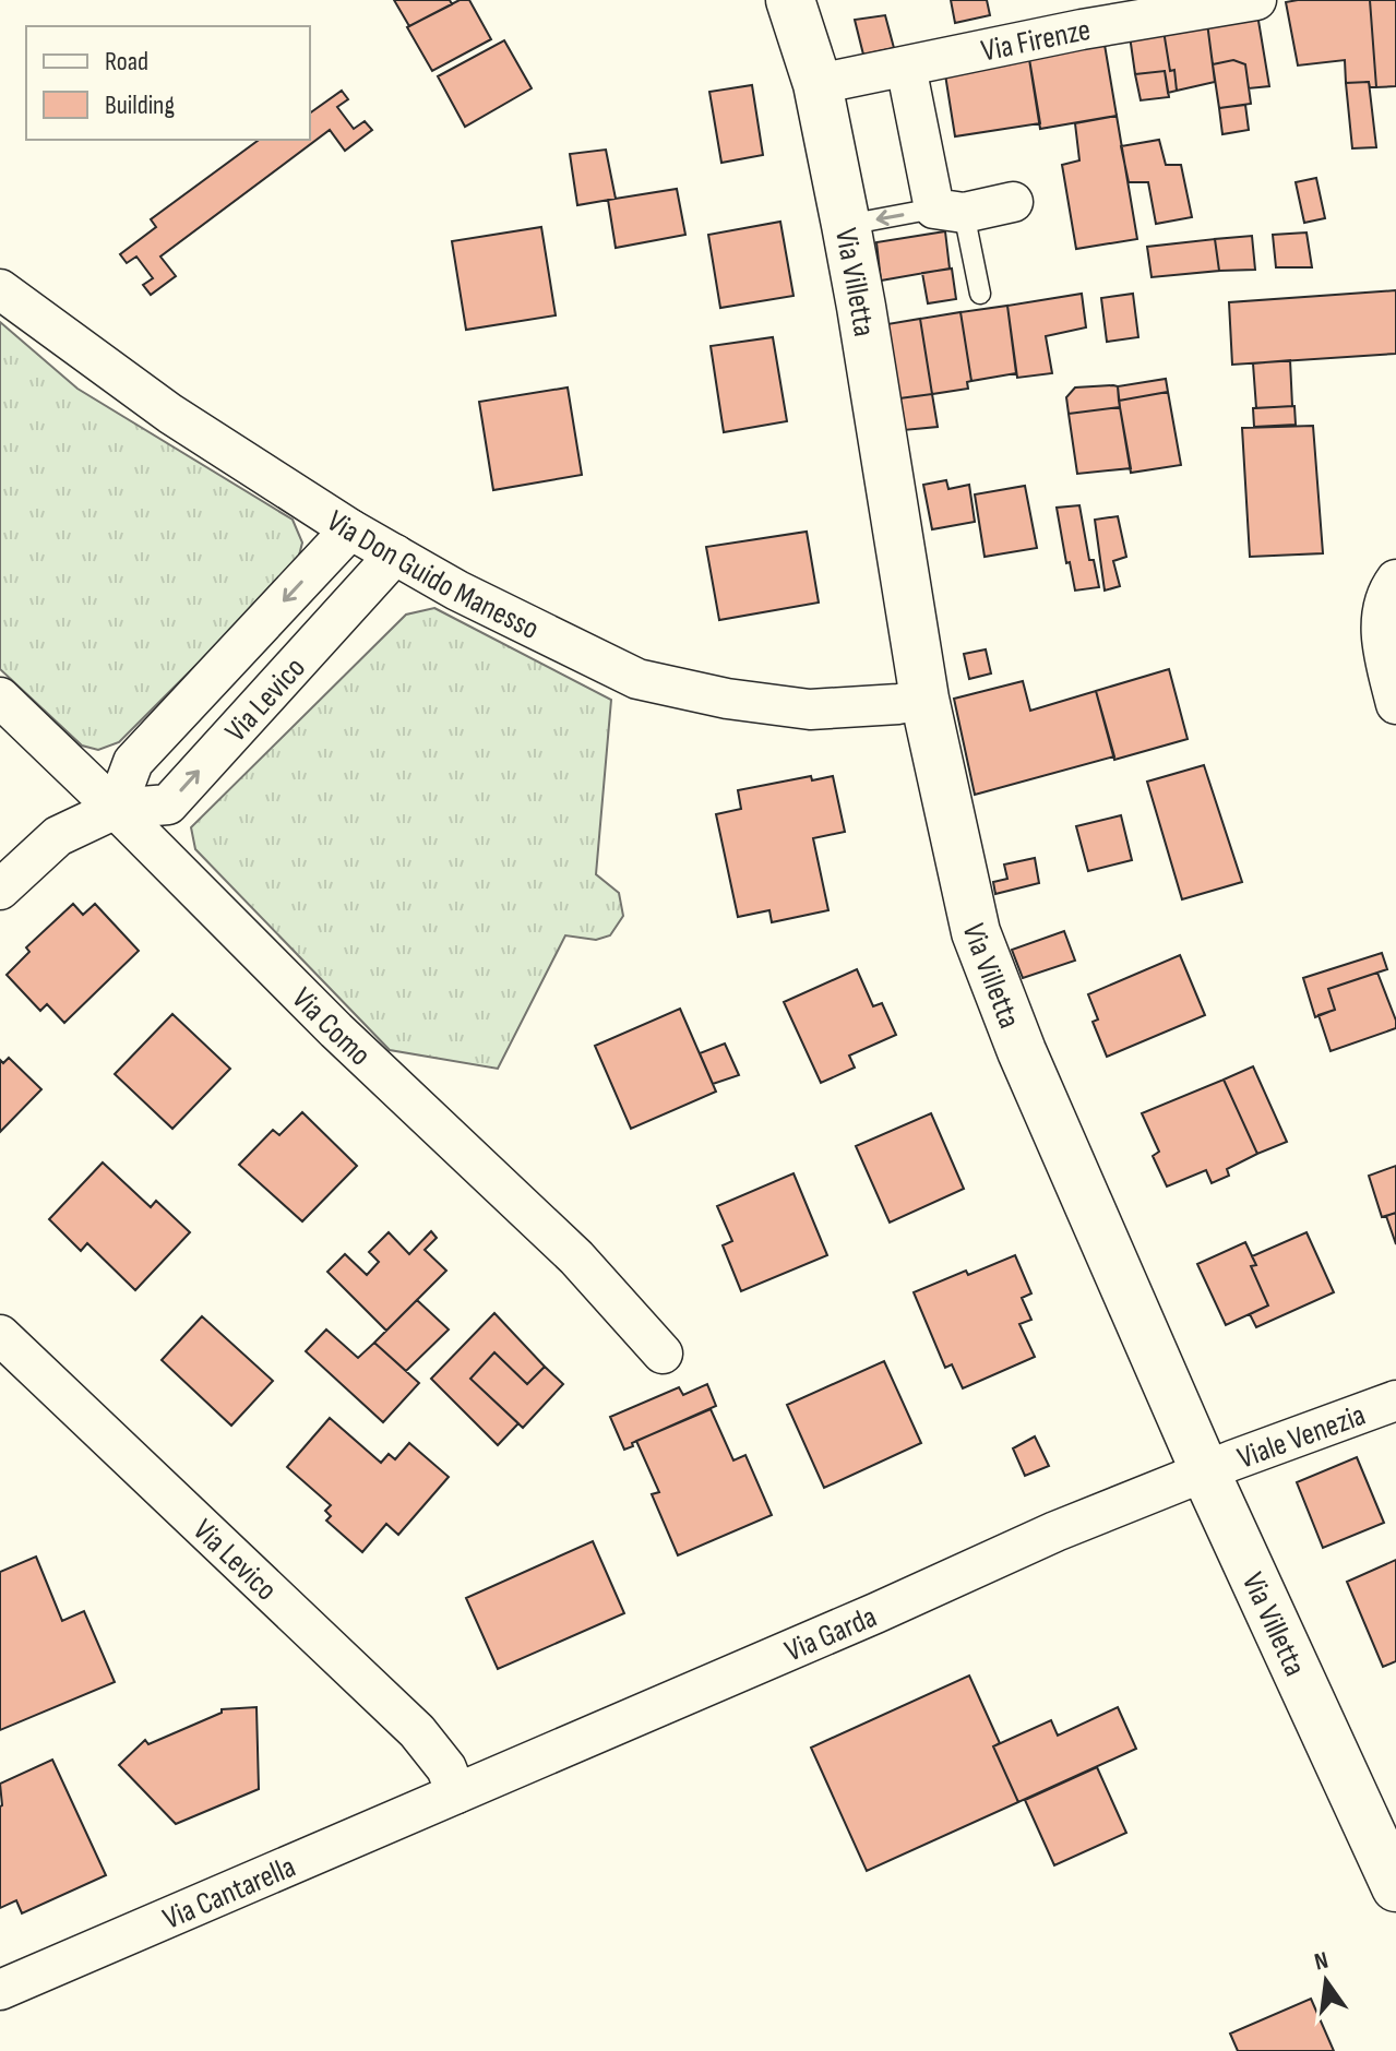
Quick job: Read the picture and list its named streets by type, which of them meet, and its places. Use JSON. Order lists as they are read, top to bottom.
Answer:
{
  "streets": {
    "street": [
      "Via Firenze",
      "Via Villetta",
      "Via Don Guido Manesso",
      "Via Levico",
      "Via Como",
      "Viale Venezia",
      "Via Garda",
      "Via Cantarella"
    ]
  },
  "crossings": [
    ["Via Firenze", "Via Villetta"],
    ["Via Villetta", "Via Don Guido Manesso"],
    ["Via Villetta", "Viale Venezia"],
    ["Via Villetta", "Via Garda"],
    ["Via Don Guido Manesso", "Via Levico"],
    ["Via Levico", "Via Como"],
    ["Via Levico", "Via Garda"],
    ["Via Levico", "Via Cantarella"],
    ["Viale Venezia", "Via Garda"],
    ["Via Garda", "Via Cantarella"]
  ],
  "legend": ["Road", "Building"],
  "north": "top"
}
